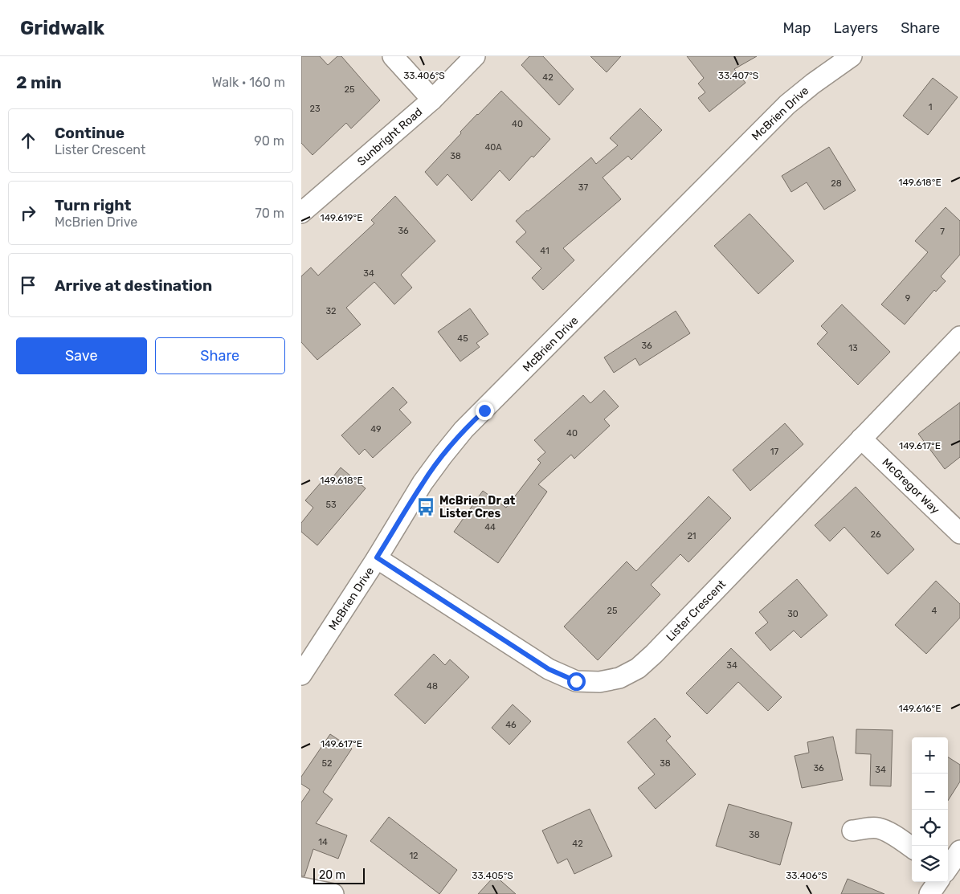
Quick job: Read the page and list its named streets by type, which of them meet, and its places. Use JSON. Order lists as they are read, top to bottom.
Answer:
{
  "streets": {
    "street": [
      "McBrien Drive",
      "Sunbright Road",
      "McGregor Way",
      "Lister Crescent"
    ]
  },
  "crossings": [
    ["McBrien Drive", "Lister Crescent"],
    ["McGregor Way", "Lister Crescent"]
  ],
  "places": {
    "bus stop": ["McBrien Dr at Lister Cres"]
  },
  "house_numbers": [
    "42",
    "25",
    "1",
    "23",
    "40",
    "40A",
    "38",
    "28",
    "37",
    "36",
    "7",
    "41",
    "34",
    "9",
    "32",
    "45",
    "36",
    "13",
    "49",
    "40",
    "17",
    "53",
    "44",
    "26",
    "21",
    "25",
    "4",
    "30",
    "34",
    "48",
    "46",
    "52",
    "38",
    "36",
    "34",
    "38",
    "14",
    "42",
    "12"
  ],
  "scale_bar": "20 m",
  "page": {
    "header": "Gridwalk",
    "nav": ["Map", "Layers", "Share"],
    "heading": ["2 min", "Walk · 160 m"],
    "list": [
      ["Continue", "Lister Crescent", "90 m"],
      ["Turn right", "McBrien Drive", "70 m"],
      "Arrive at destination"
    ],
    "buttons": ["Save", "Share"],
    "map_buttons": ["+", "−"],
    "scale": "20 m"
  },
  "coordinates": [
    "33.406°S",
    "33.407°S",
    "149.618°E",
    "149.619°E",
    "149.617°E",
    "149.616°E",
    "33.405°S"
  ]
}
